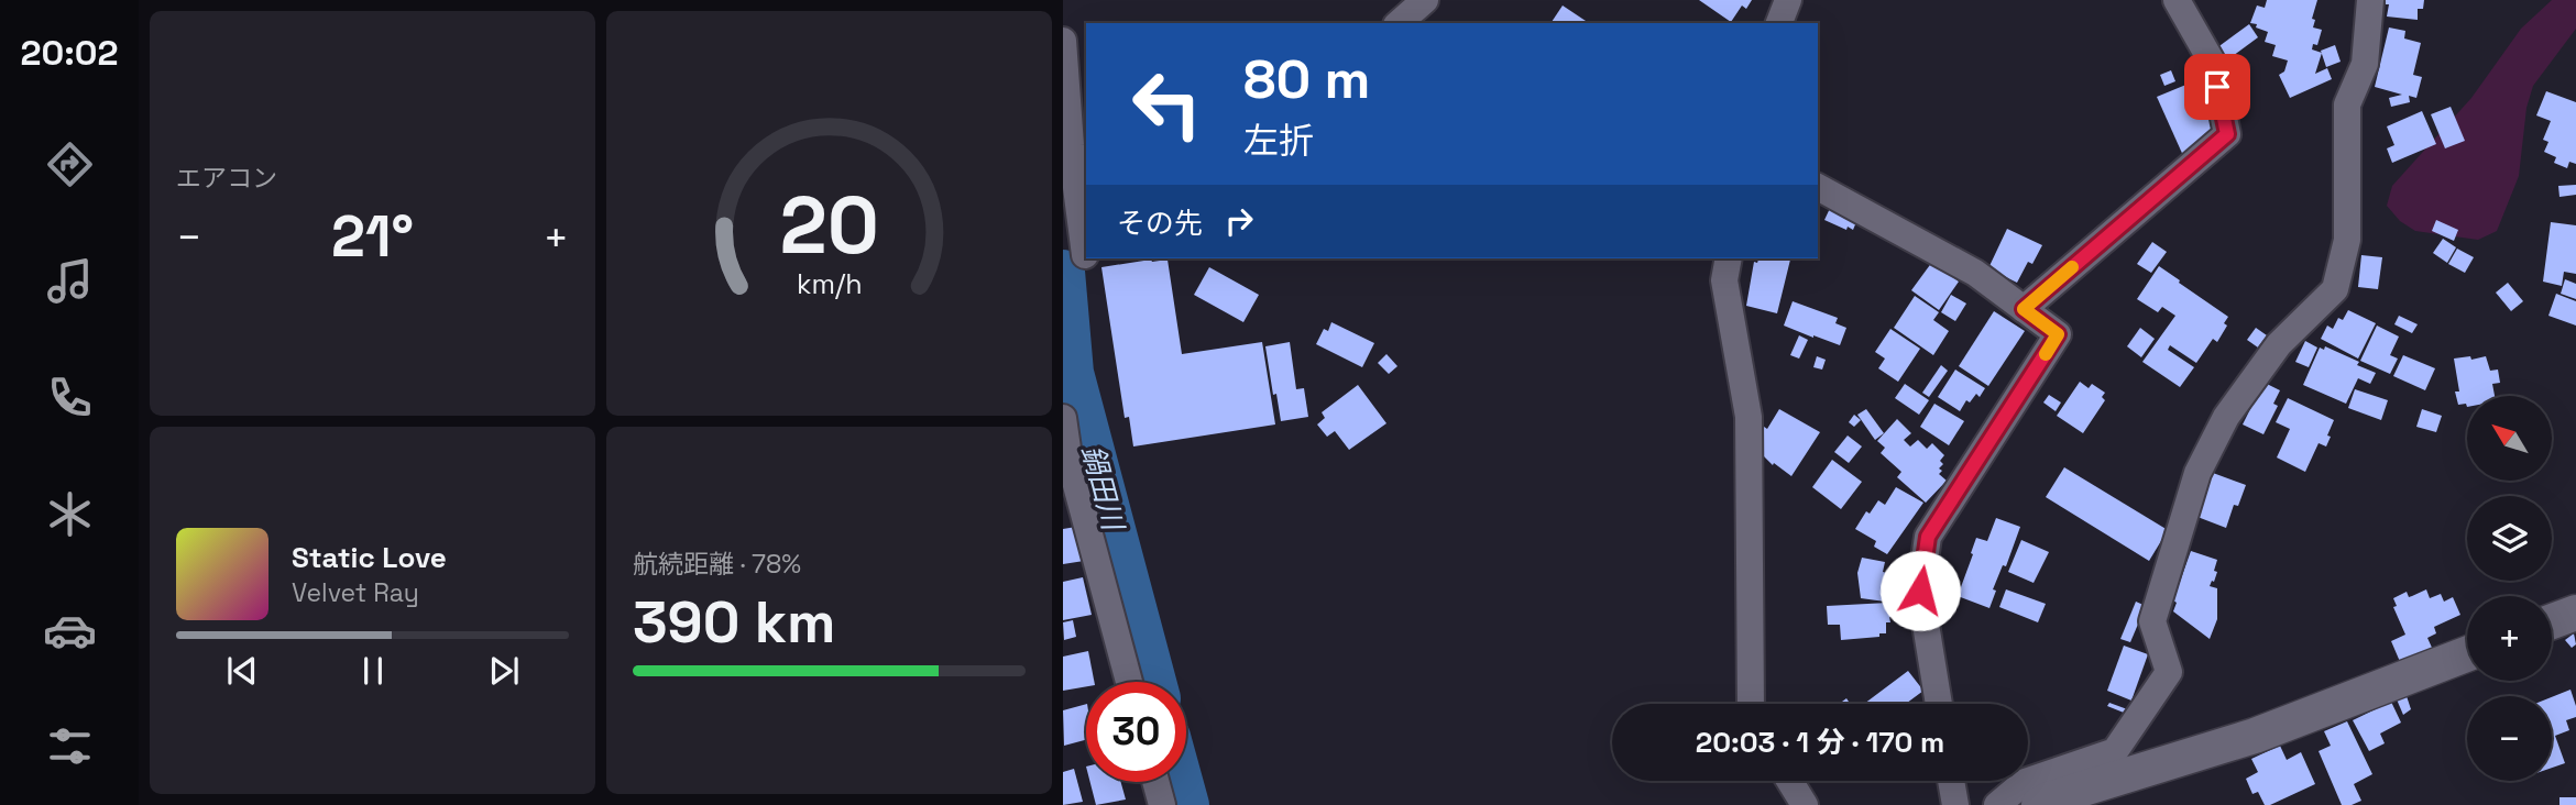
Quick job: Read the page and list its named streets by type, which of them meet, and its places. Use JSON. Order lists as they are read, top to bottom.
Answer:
{
  "water": ["鍋田川"],
  "north": "top left",
  "page": {
    "tabs": "20:02",
    "tile": [
      "エアコン",
      ["航続距離 · 78%", "390 km"]
    ],
    "turn": ["80 m", "左折"],
    "then": "その先",
    "heat": ["−", "21°", "+"],
    "map_buttons": ["+", "−"],
    "song": ["Static Love", "Velvet Ray"],
    "limit": "30",
    "trip": "20:03 · 1 分 · 170 m",
    "gauge": ["20", "km/h"]
  }
}
